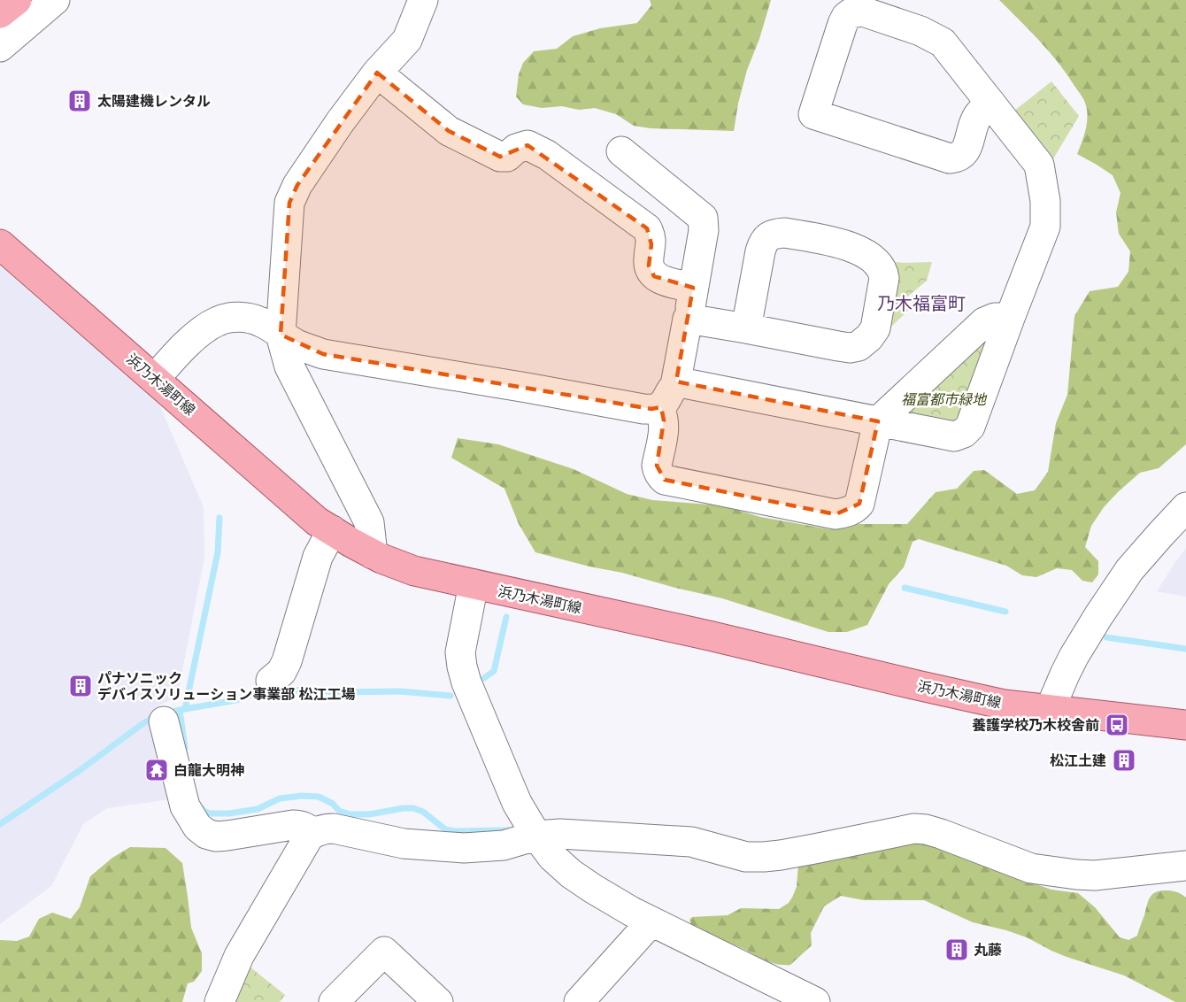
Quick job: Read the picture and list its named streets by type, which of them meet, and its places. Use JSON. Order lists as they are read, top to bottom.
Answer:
{
  "streets": {
    "main road": ["浜乃木湯町線"]
  },
  "districts": ["乃木福富町"],
  "parks": ["福富都市緑地"],
  "places": {
    "building": [
      "太陽建機レンタル",
      "パナソニック デバイスソリューション事業部 松江工場",
      "松江土建",
      "丸藤"
    ],
    "bus stop": ["養護学校乃木校舎前"],
    "temple": ["白龍大明神"]
  }
}
